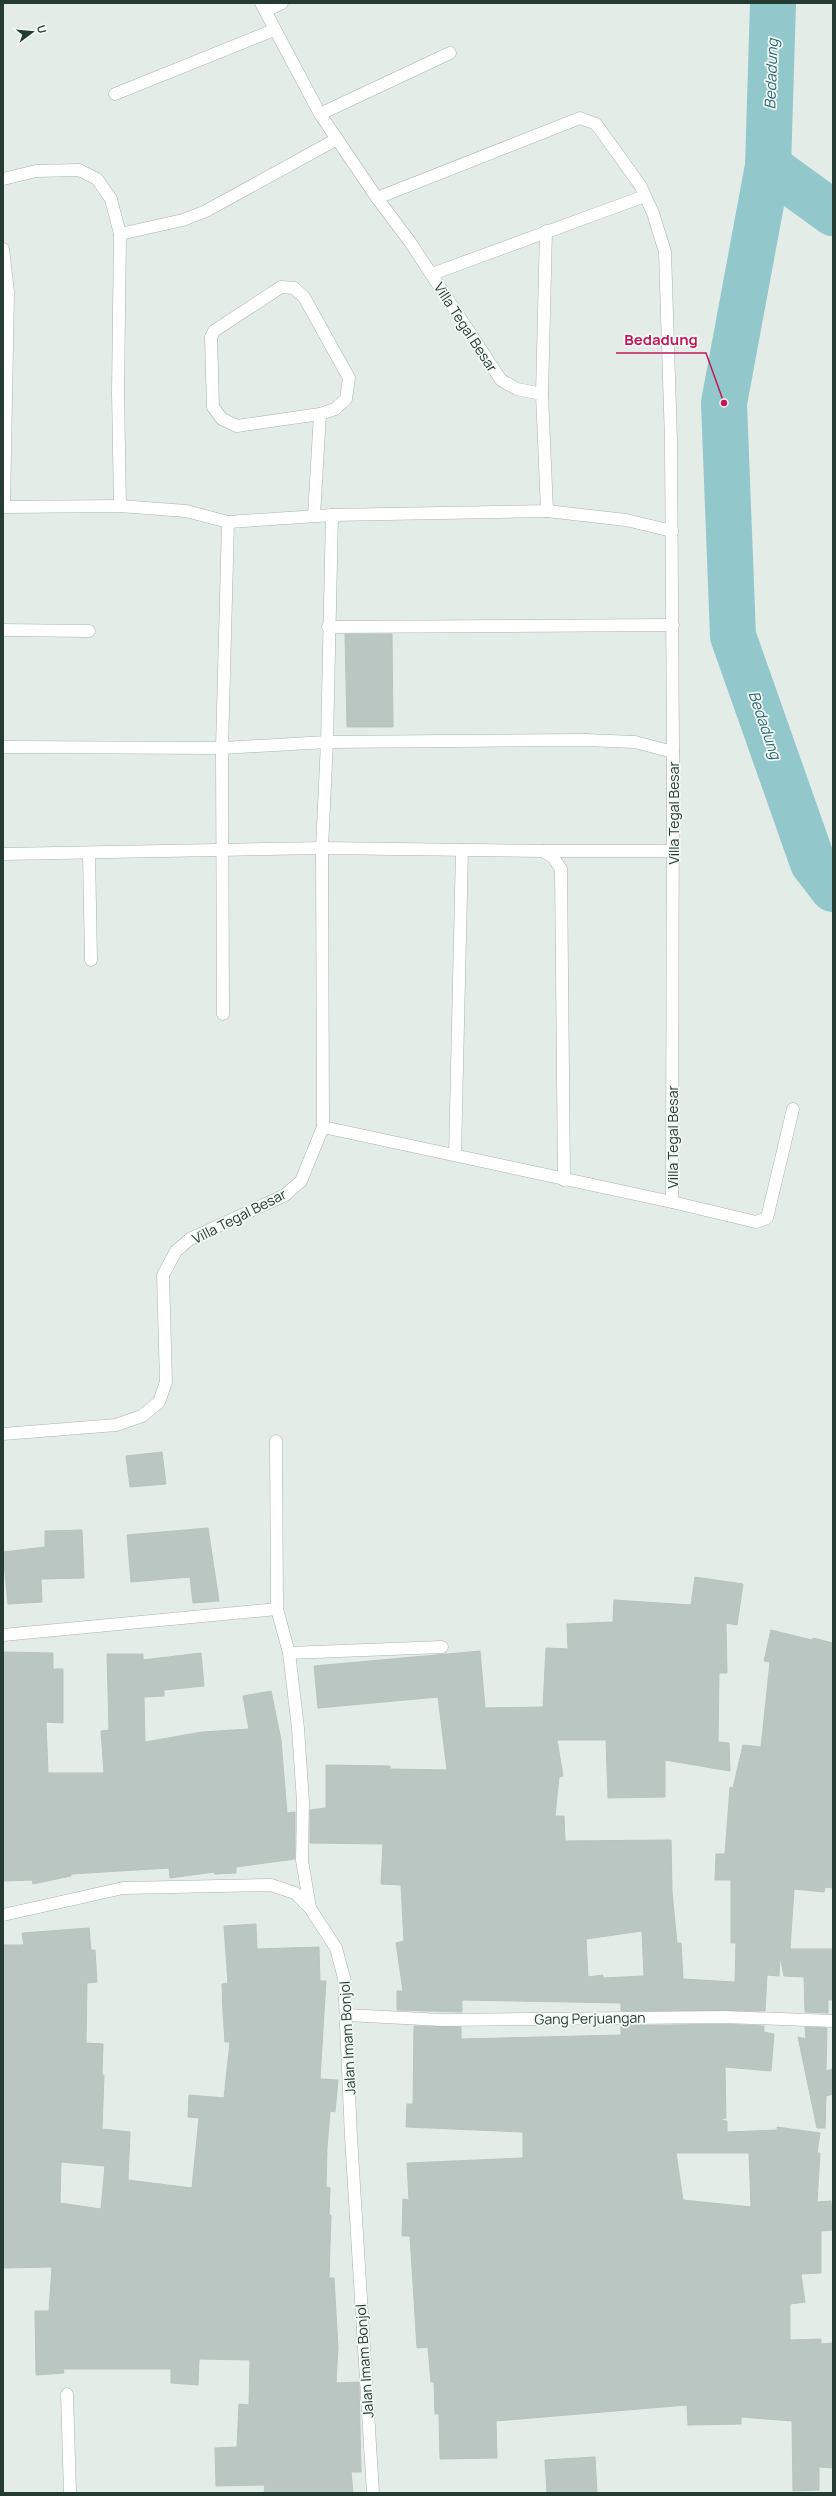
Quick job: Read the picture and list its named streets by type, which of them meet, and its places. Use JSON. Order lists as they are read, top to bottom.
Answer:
{
  "streets": {
    "street": ["Villa Tegal Besar", "Gang Perjuangan", "Jalan Imam Bonjol"]
  },
  "crossings": [
    ["Gang Perjuangan", "Jalan Imam Bonjol"]
  ],
  "water": ["Bedadung"],
  "places": ["Bedadung"],
  "north": "right"
}
